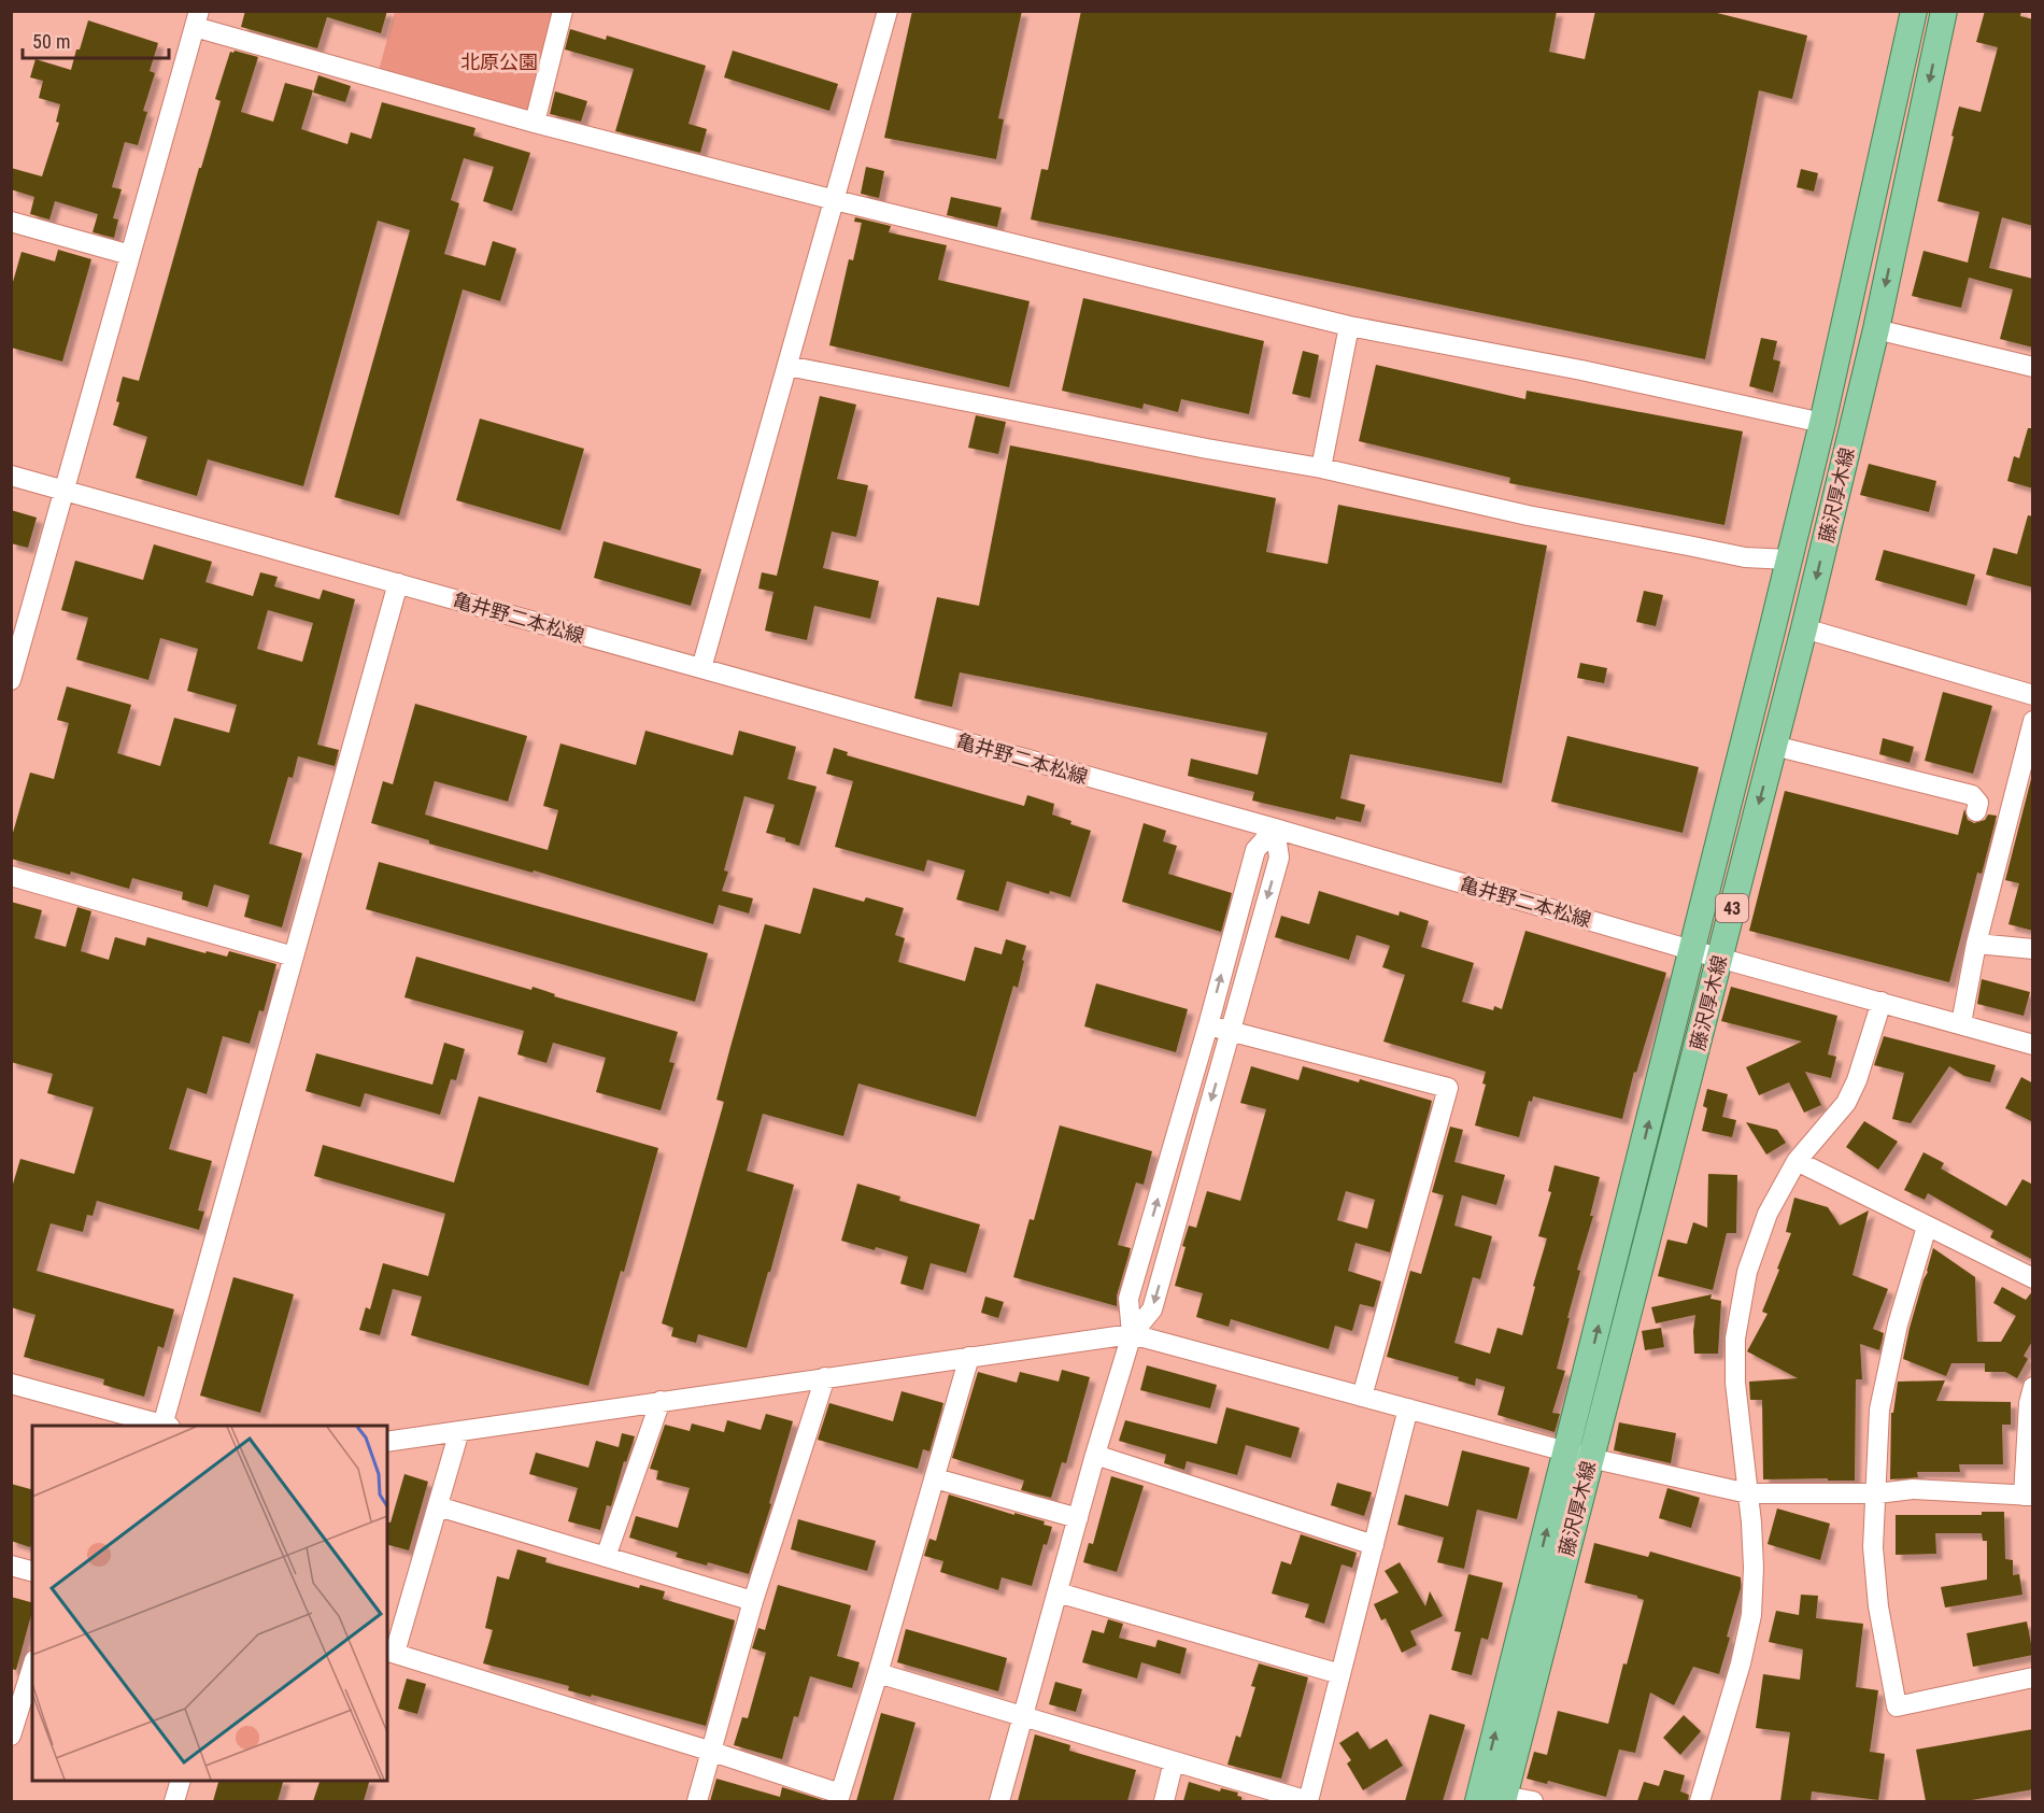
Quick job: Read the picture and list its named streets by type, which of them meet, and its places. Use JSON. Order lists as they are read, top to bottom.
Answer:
{
  "streets": {
    "main road": ["藤沢厚木線", "43"],
    "street": ["亀井野二本松線"]
  },
  "crossings": [
    ["藤沢厚木線", "亀井野二本松線"]
  ],
  "parks": ["北原公園"],
  "scale_bar": "50 m"
}
